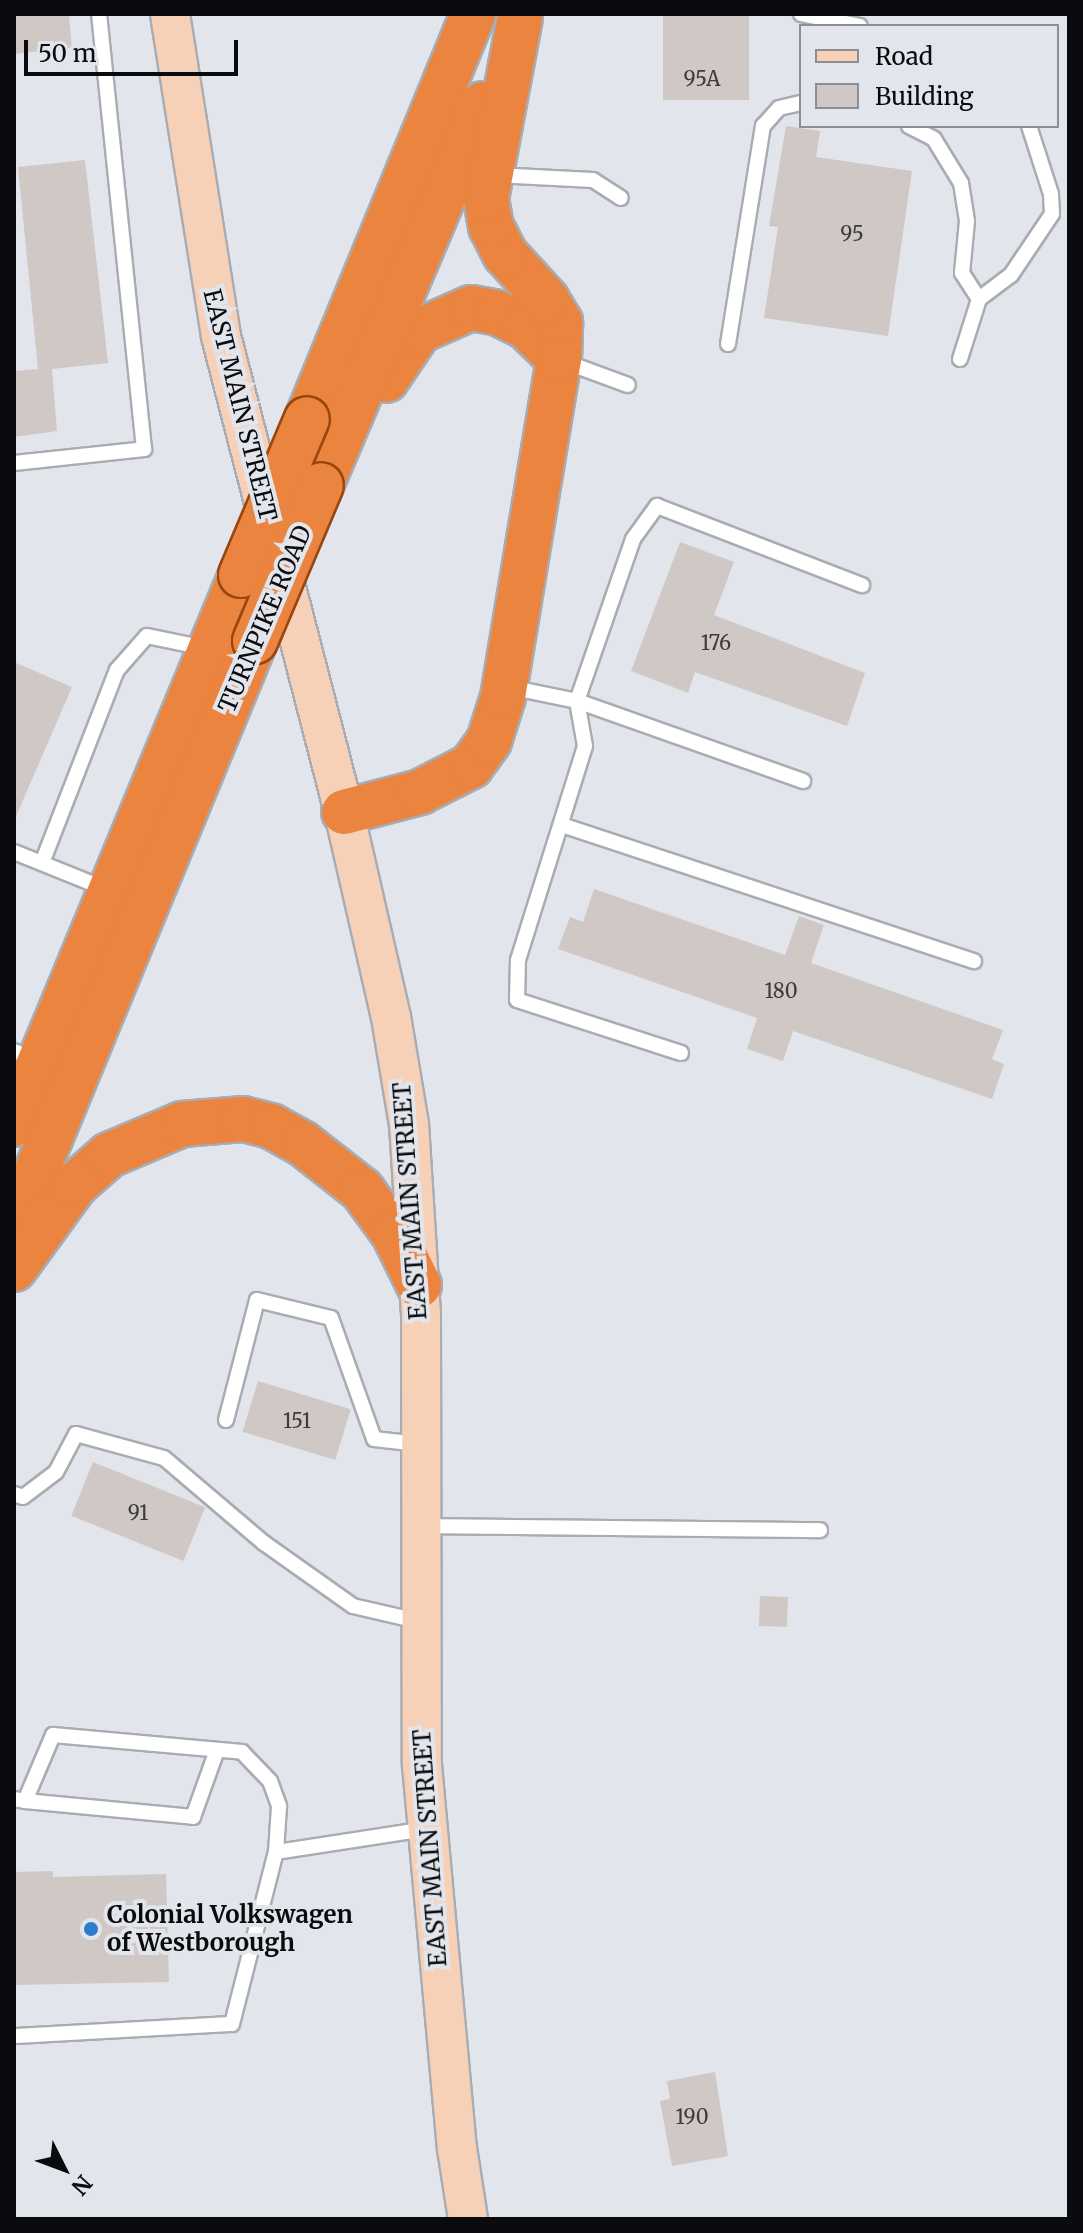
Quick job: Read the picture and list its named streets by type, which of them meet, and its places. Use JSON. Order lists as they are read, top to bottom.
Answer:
{
  "streets": {
    "highway": ["TURNPIKE ROAD"],
    "main road": ["EAST MAIN STREET"]
  },
  "places": ["Colonial Volkswagen of Westborough"],
  "house_numbers": [
    "95A",
    "95",
    "176",
    "180",
    "151",
    "91",
    "190"
  ],
  "legend": ["Road", "Building"],
  "scale_bar": "50 m",
  "north": "bottom right"
}
